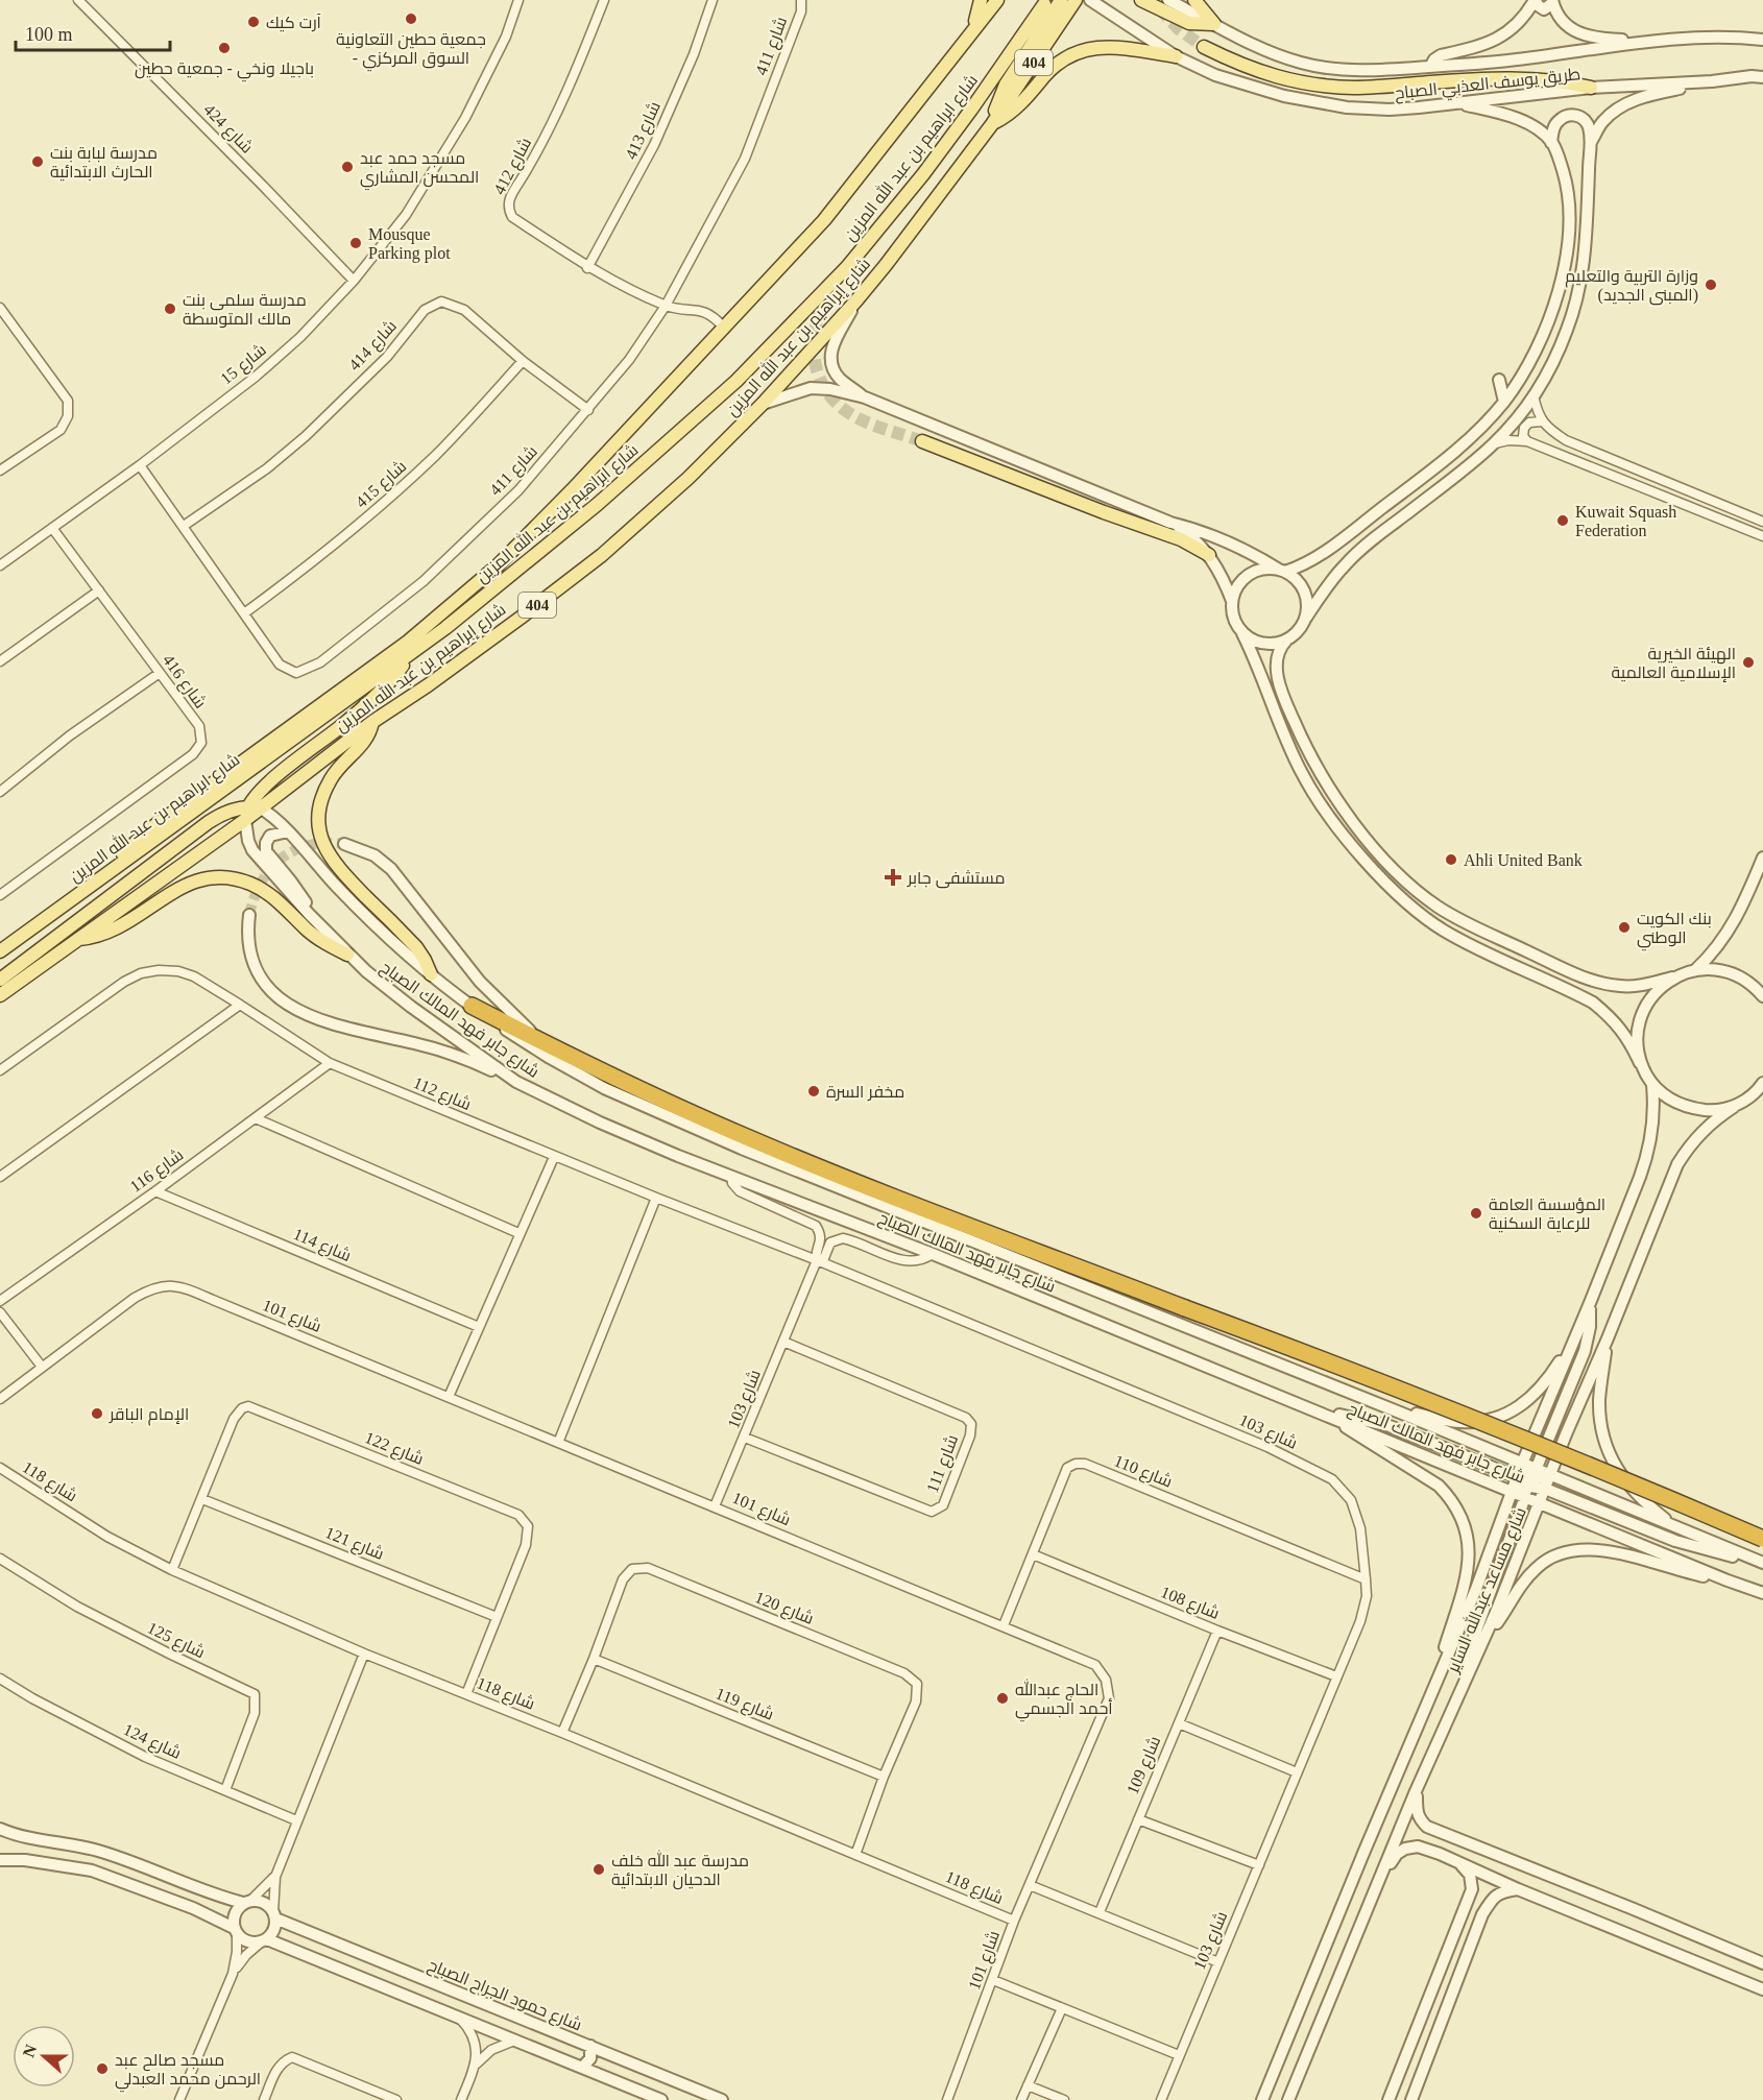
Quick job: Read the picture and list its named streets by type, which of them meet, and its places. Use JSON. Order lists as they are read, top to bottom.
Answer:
{
  "streets": {
    "main road": ["404", "شارع ابراهيم بن عبد الله المزين", "شارع إبراهيم بن عبد الله المزين"],
    "street": [
      "شارع 411",
      "طريق يوسف العذبي الصباح",
      "شارع 424",
      "شارع 413",
      "شارع 412",
      "شارع 414",
      "شارع 15",
      "شارع 415",
      "شارع 416",
      "شارع جابر فهد المالك الصباح",
      "شارع 112",
      "شارع 116",
      "شارع 114",
      "شارع 101",
      "شارع 103",
      "شارع 122",
      "شارع 111",
      "شارع 110",
      "شارع 118",
      "شارع 121",
      "شارع مساعد عبدالله الساير",
      "شارع 108",
      "شارع 120",
      "شارع 125",
      "شارع 119",
      "شارع 124",
      "شارع 109",
      "شارع حمود الجراح الصباح"
    ]
  },
  "crossings": [
    ["شارع 411", "شارع 412"],
    ["شارع 411", "شارع 414"],
    ["شارع 411", "شارع 15"],
    ["شارع 411", "شارع 415"],
    ["404", "شارع إبراهيم بن عبد الله المزين"],
    ["شارع 424", "شارع 15"],
    ["شارع 413", "شارع 412"],
    ["شارع إبراهيم بن عبد الله المزين", "شارع جابر فهد المالك الصباح"],
    ["شارع 414", "شارع 415"],
    ["شارع 15", "شارع 416"],
    ["شارع جابر فهد المالك الصباح", "شارع مساعد عبدالله الساير"],
    ["شارع 112", "شارع 116"],
    ["شارع 112", "شارع 103"],
    ["شارع 116", "شارع 114"],
    ["شارع 101", "شارع 103"],
    ["شارع 101", "شارع 110"],
    ["شارع 101", "شارع 118"],
    ["شارع 103", "شارع 111"],
    ["شارع 103", "شارع 110"],
    ["شارع 103", "شارع 108"],
    ["شارع 122", "شارع 118"],
    ["شارع 122", "شارع 121"],
    ["شارع 110", "شارع 108"],
    ["شارع 118", "شارع 120"],
    ["شارع 108", "شارع 109"],
    ["شارع 120", "شارع 119"],
    ["شارع 125", "شارع 124"]
  ],
  "places": {
    "other": [
      "جمعية حطين التعاونية - السوق المركزي",
      "آرت كيك",
      "باجيلا ونخي - جمعية حطين",
      "مدرسة لبابة بنت الحارث الابتدائية",
      "مسجد حمد عبد المحسن المشاري",
      "Mousque Parking plot",
      "وزارة التربية والتعليم (المبنى الجديد)",
      "مدرسة سلمى بنت مالك المتوسطة",
      "Kuwait Squash Federation",
      "الهيئة الخيرية الإسلامية العالمية",
      "Ahli United Bank",
      "بنك الكويت الوطني",
      "مخفر السرة",
      "المؤسسة العامة للرعاية السكنية",
      "الإمام الباقر",
      "الحاج عبدالله أحمد الجسمي",
      "مدرسة عبد الله خلف الدحيان الابتدائية",
      "مسجد صالح عبد الرحمن محمد العبدلي"
    ],
    "health": ["مستشفى جابر"]
  },
  "scale_bar": "100 m",
  "north": "left"
}
